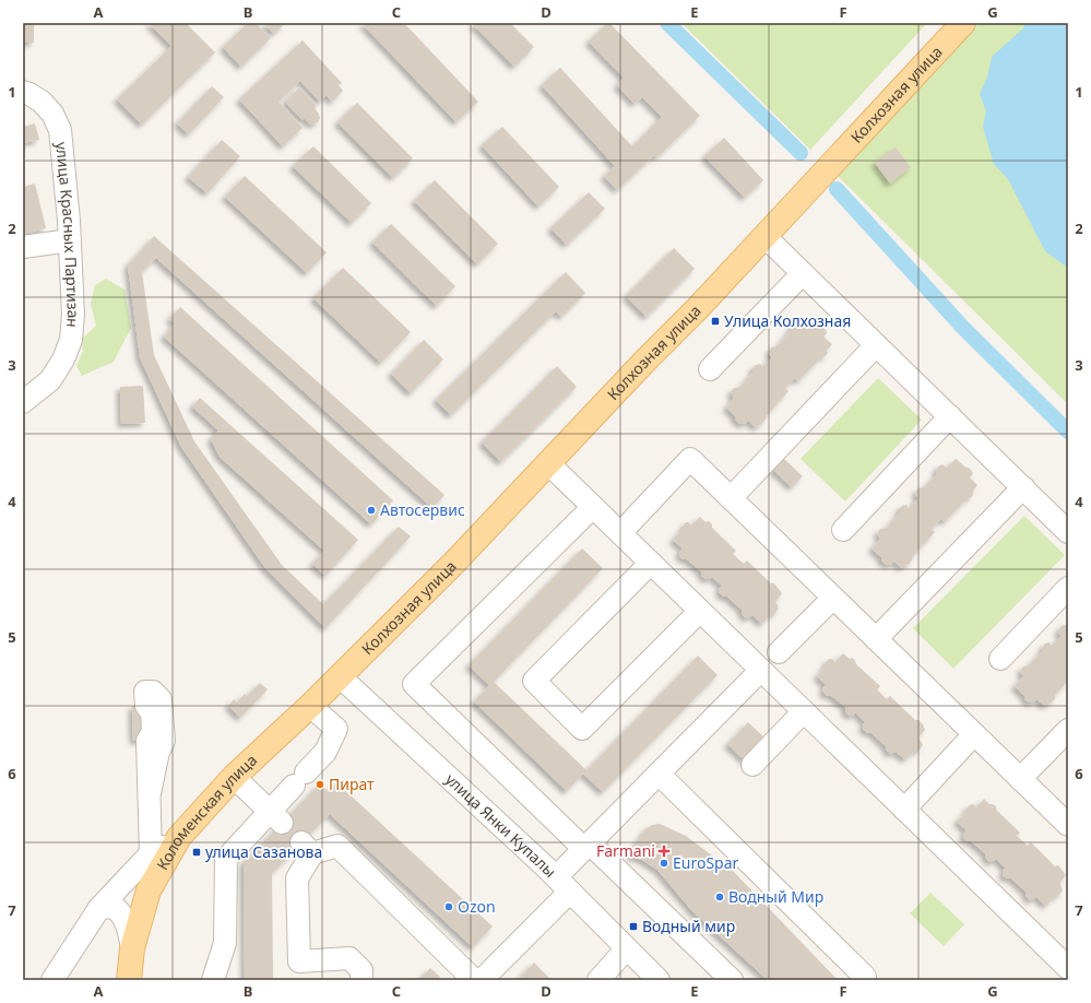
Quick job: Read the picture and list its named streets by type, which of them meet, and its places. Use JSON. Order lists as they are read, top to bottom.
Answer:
{
  "streets": {
    "main road": ["Колхозная улица", "Коломенская улица"],
    "street": ["улица Красных Партизан", "улица Янки Купалы"]
  },
  "crossings": [
    ["Колхозная улица", "Коломенская улица"],
    ["Колхозная улица", "улица Янки Купалы"],
    ["Коломенская улица", "улица Янки Купалы"]
  ],
  "places": {
    "transit": ["Улица Колхозная", "улица Сазанова", "Водный мир"],
    "other": [
      "Автосервис",
      "Пират",
      "EuroSpar",
      "Водный Мир",
      "Ozon"
    ],
    "health": ["Farmani"]
  },
  "grid": {
    "columns": [
      "A",
      "B",
      "C",
      "D",
      "E",
      "F",
      "G"
    ],
    "rows": [
      "1",
      "2",
      "3",
      "4",
      "5",
      "6",
      "7"
    ]
  }
}
